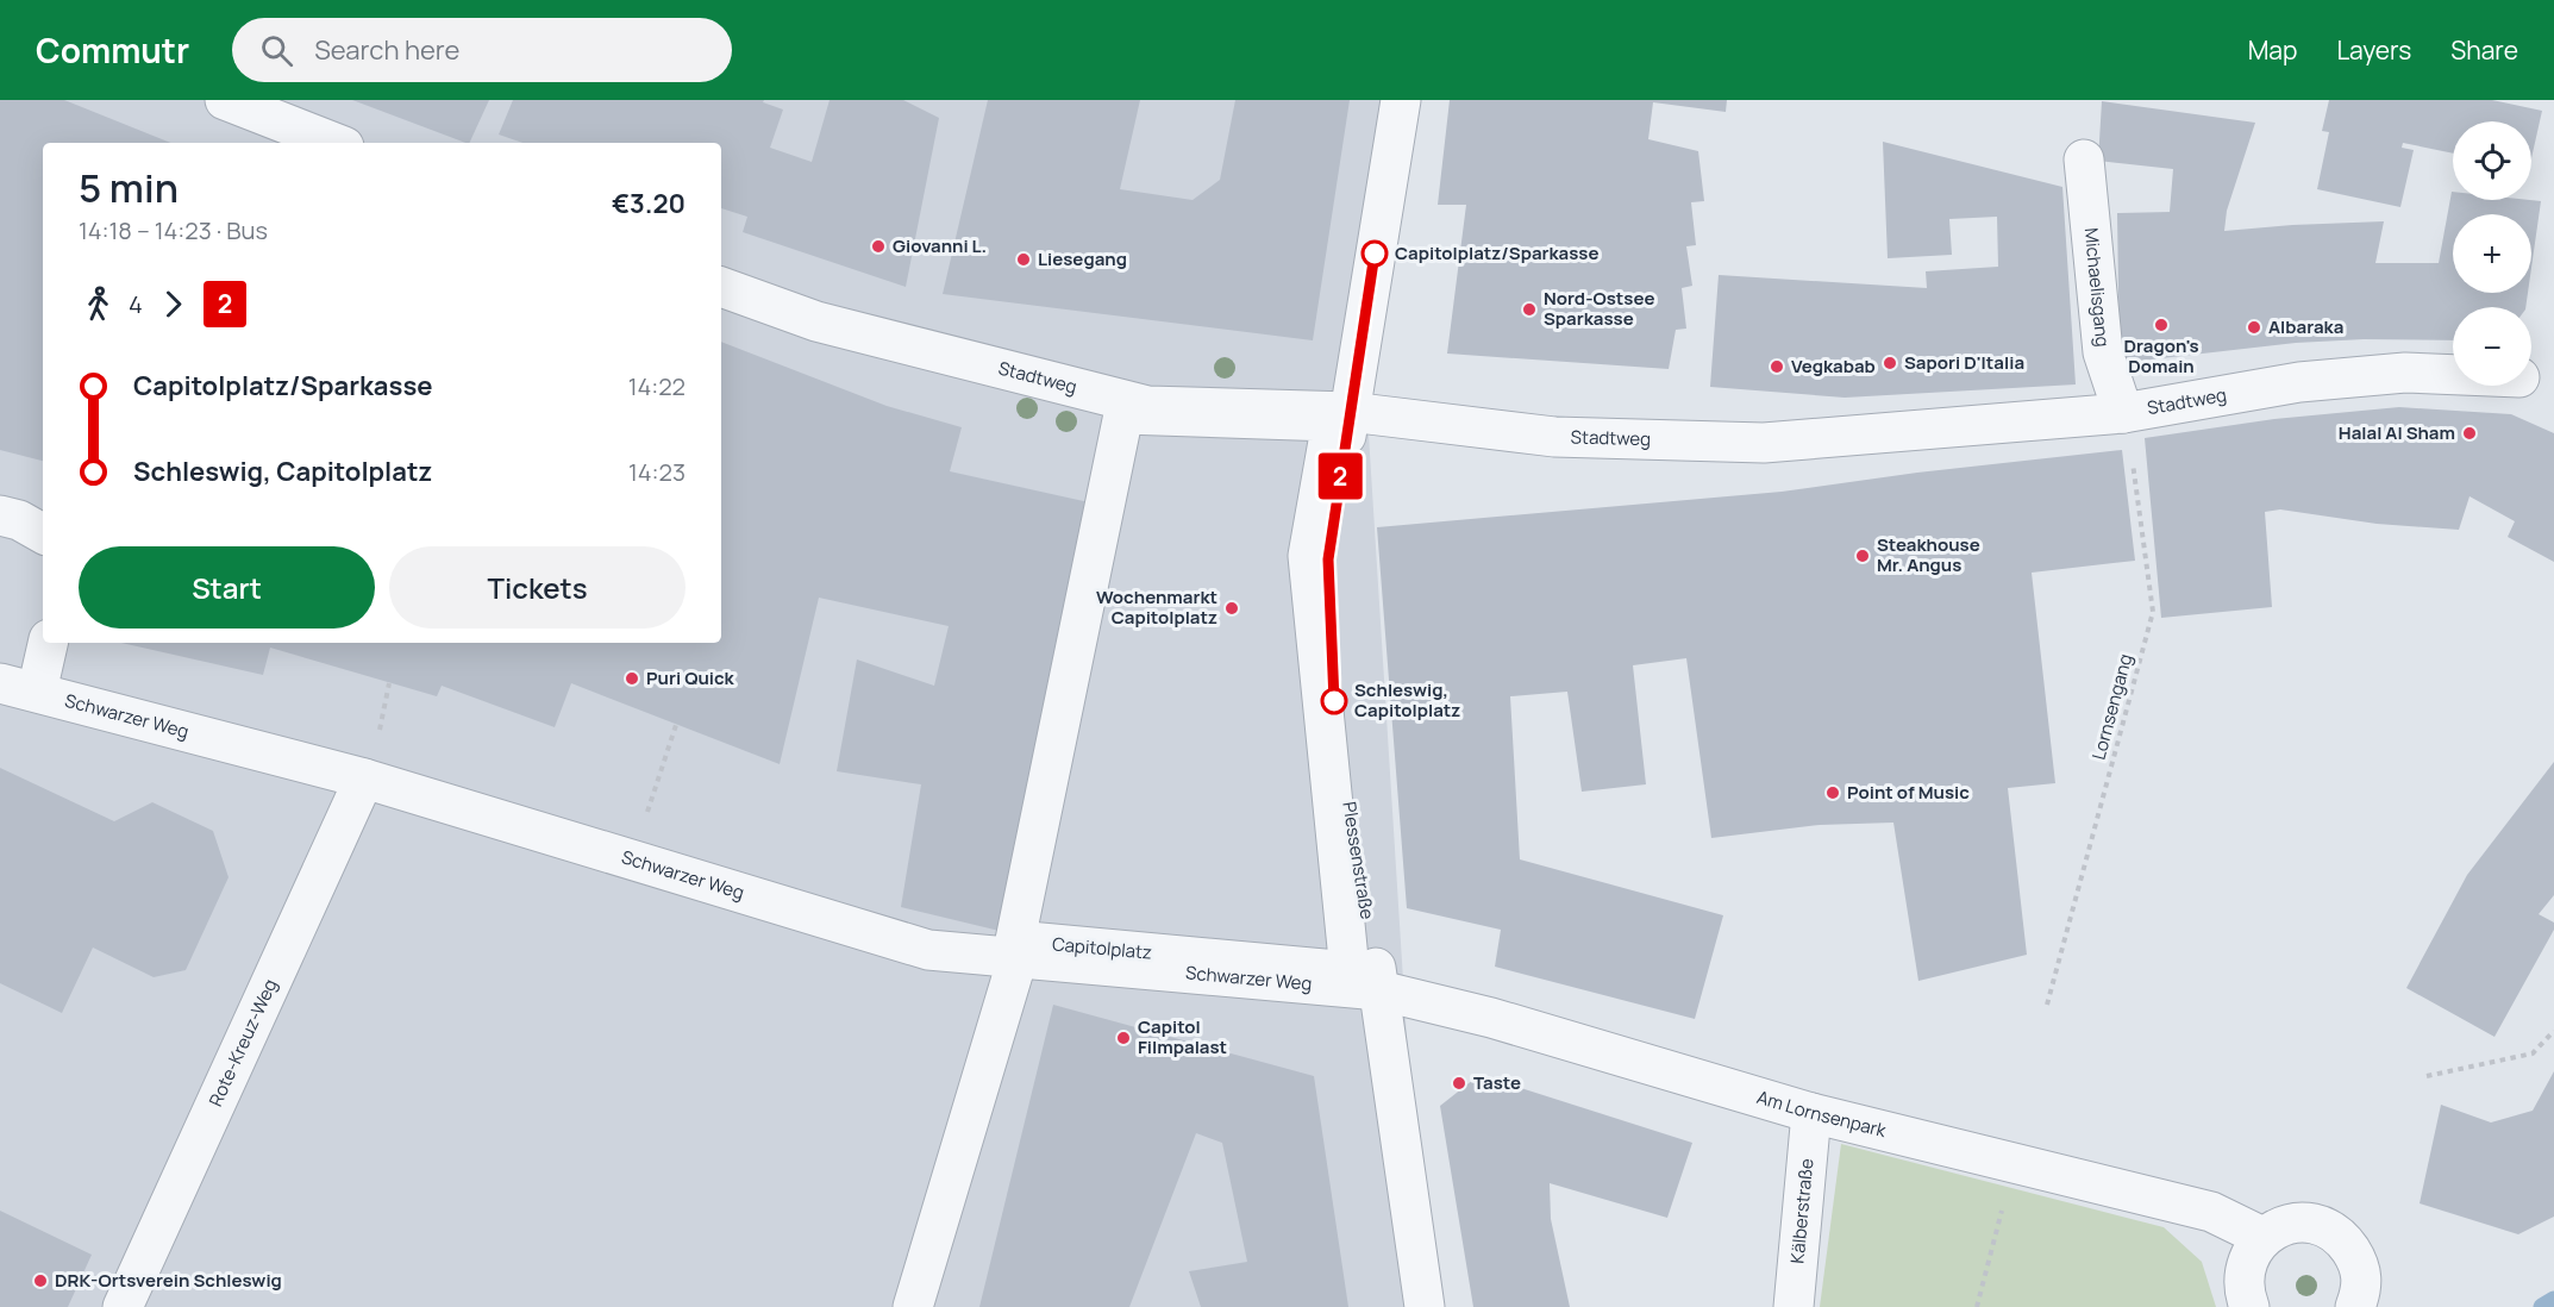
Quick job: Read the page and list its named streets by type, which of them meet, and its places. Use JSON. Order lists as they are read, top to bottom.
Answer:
{
  "streets": {
    "street": [
      "Michaelisgang",
      "Stadtweg",
      "Schwarzer Weg",
      "Plessenstraße",
      "Capitolplatz",
      "Rote-Kreuz-Weg",
      "Am Lornsenpark",
      "Kälberstraße"
    ],
    "path": ["Lornsengang"]
  },
  "crossings": [
    ["Michaelisgang", "Stadtweg"],
    ["Michaelisgang", "Lornsengang"],
    ["Stadtweg", "Lornsengang"],
    ["Stadtweg", "Plessenstraße"],
    ["Schwarzer Weg", "Plessenstraße"],
    ["Schwarzer Weg", "Rote-Kreuz-Weg"],
    ["Schwarzer Weg", "Am Lornsenpark"],
    ["Plessenstraße", "Am Lornsenpark"],
    ["Am Lornsenpark", "Kälberstraße"]
  ],
  "places": [
    "Giovanni L.",
    "Capitolplatz/Sparkasse",
    "Liesegang",
    "Nord-Ostsee Sparkasse",
    "Dragon's Domain",
    "Albaraka",
    "Sapori D'Italia",
    "Vegkabab",
    "Halal Al Sham",
    "Steakhouse Mr. Angus",
    "Wochenmarkt Capitolplatz",
    "Puri Quick",
    "Schleswig, Capitolplatz",
    "Point of Music",
    "Capitol Filmpalast",
    "Taste",
    "DRK-Ortsverein Schleswig"
  ],
  "lines": ["bus line 2"],
  "page": {
    "header": "Commutr",
    "search": "Search here",
    "nav": ["Map", "Layers", "Share"],
    "on_map": "2",
    "map_buttons": ["+", "−"],
    "heading": ["5 min", "14:18 – 14:23 · Bus", "€3.20"],
    "legs": ["4", "2"],
    "list": [
      {
        "name": "Capitolplatz/Sparkasse",
        "value": "14:22"
      },
      {
        "name": "Schleswig, Capitolplatz",
        "value": "14:23"
      }
    ],
    "buttons": ["Start", "Tickets"]
  }
}
